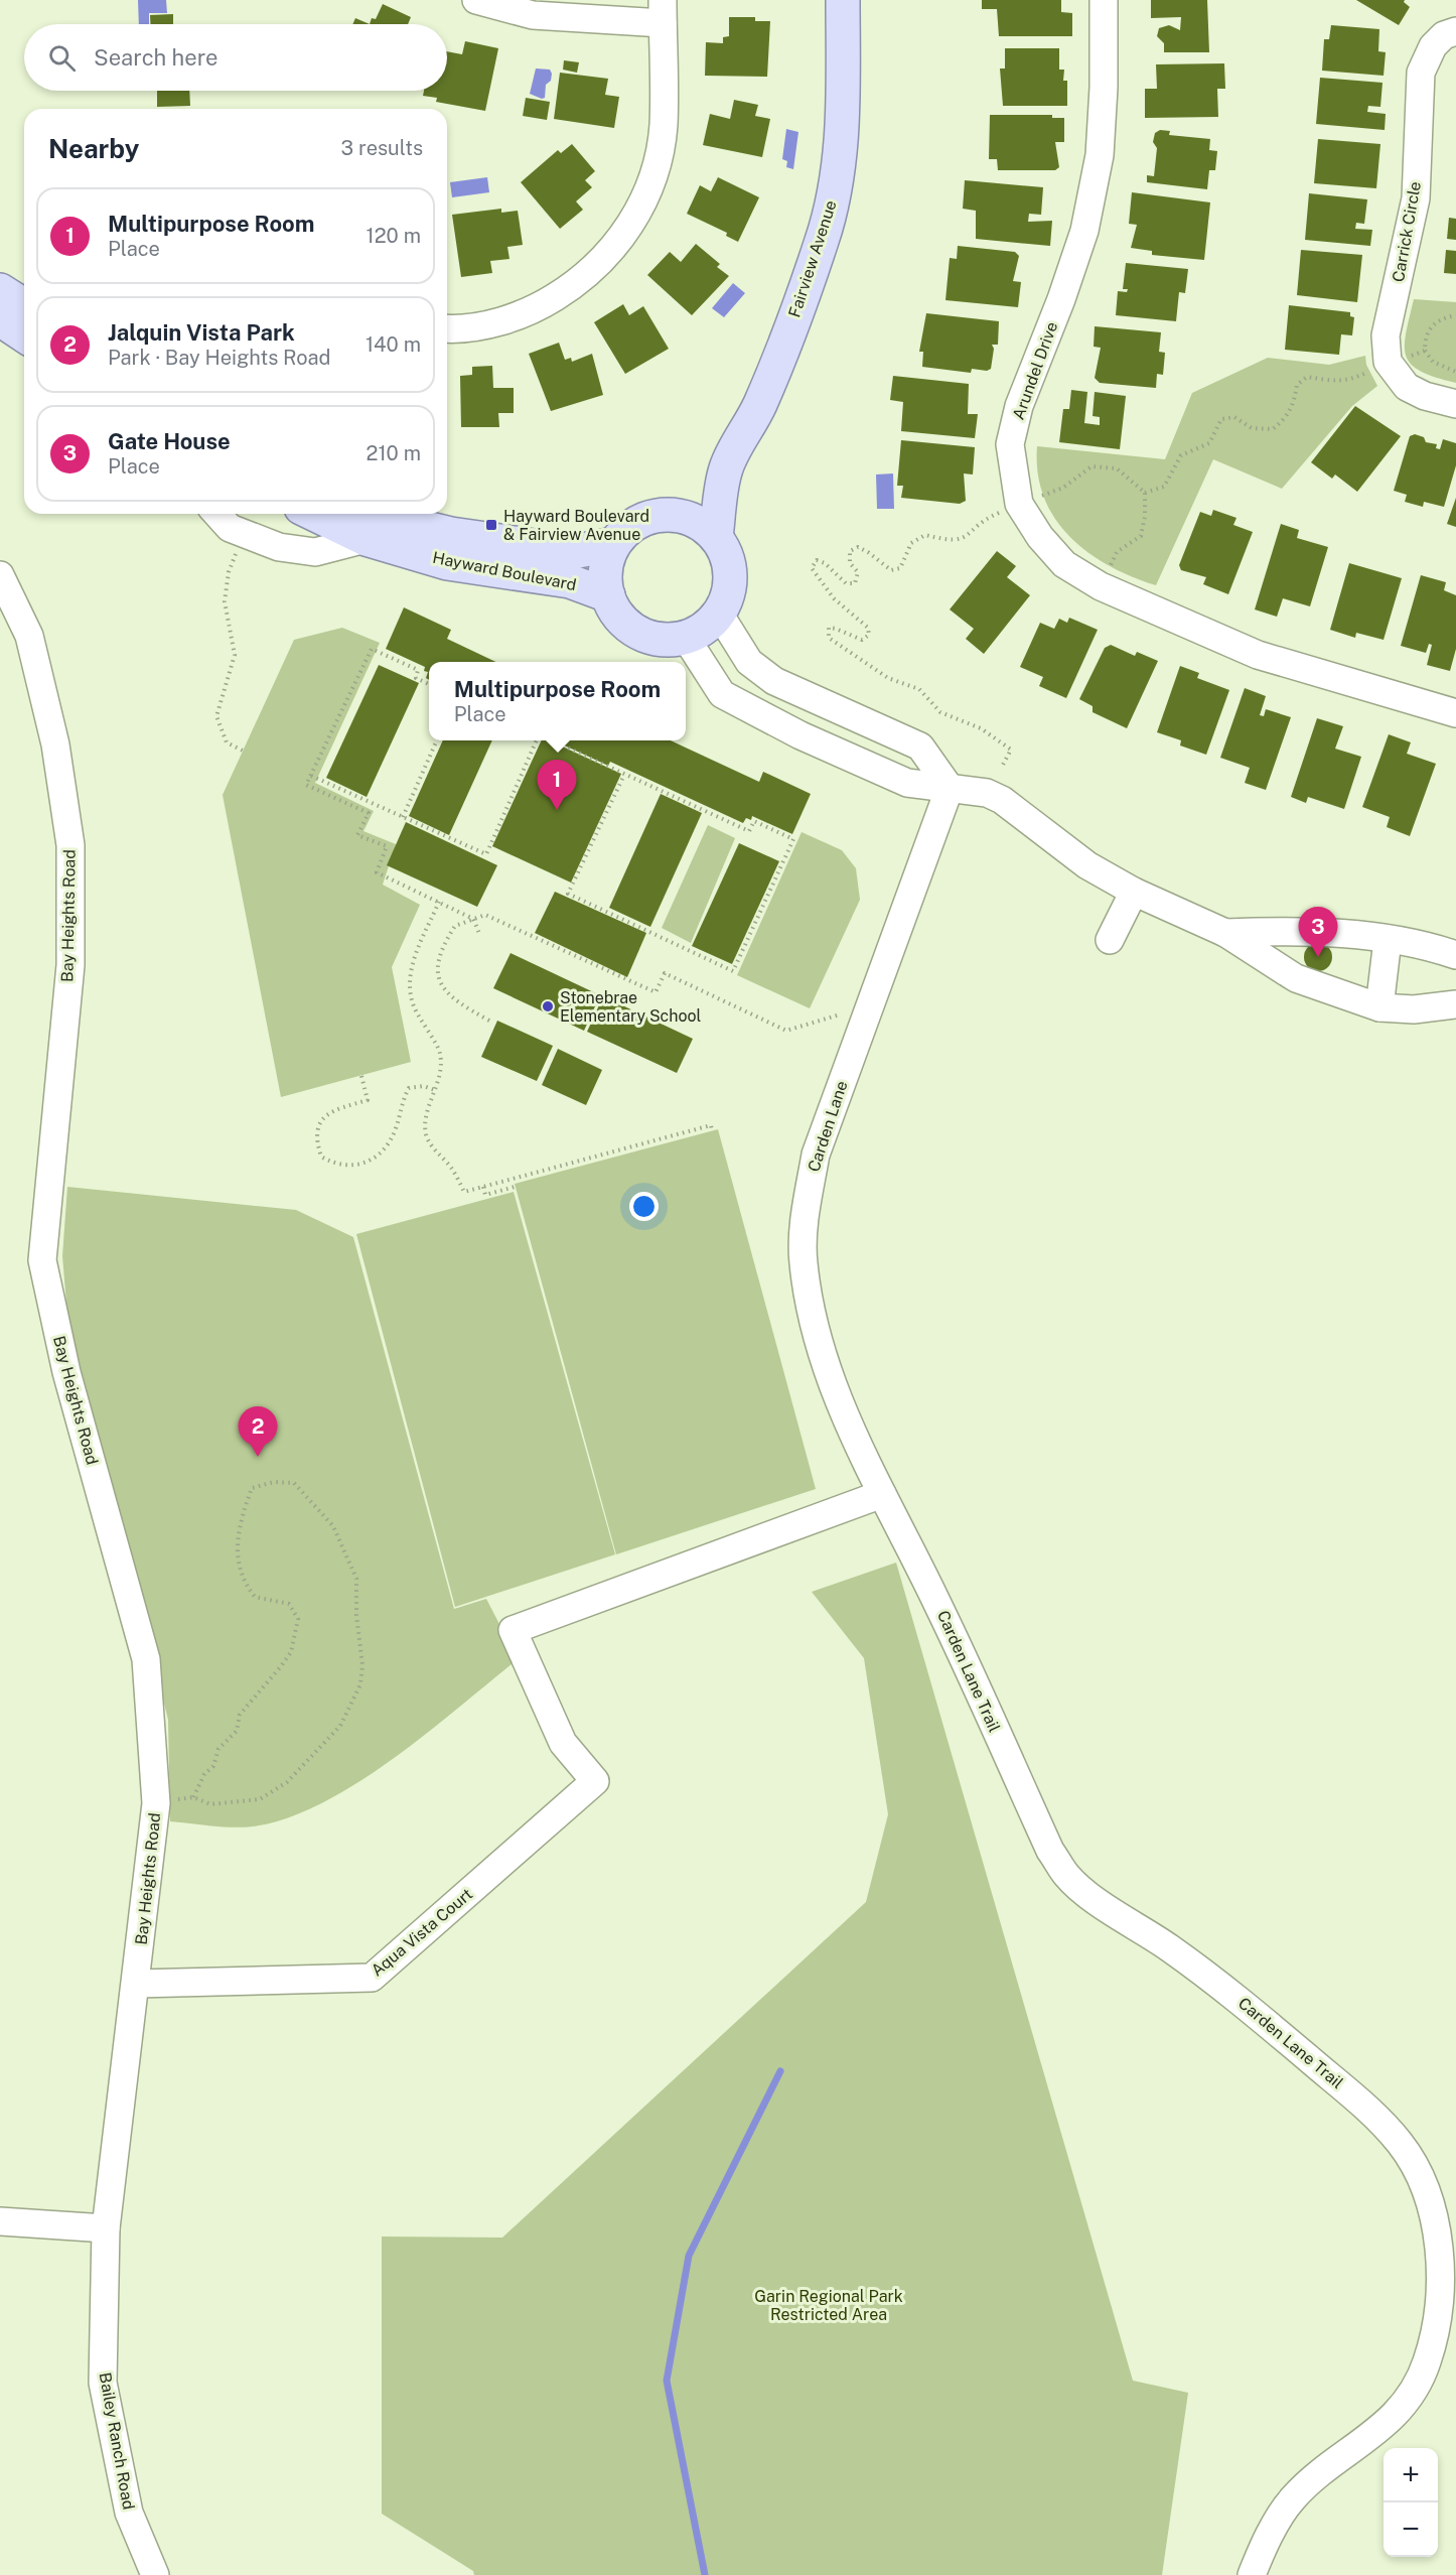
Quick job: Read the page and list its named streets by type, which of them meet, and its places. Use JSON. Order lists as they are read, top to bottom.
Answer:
{
  "streets": {
    "main road": ["Fairview Avenue", "Hayward Boulevard"],
    "street": [
      "Carrick Circle",
      "Arundel Drive",
      "Bay Heights Road",
      "Carden Lane",
      "Carden Lane Trail",
      "Aqua Vista Court",
      "Bailey Ranch Road"
    ]
  },
  "crossings": [
    ["Fairview Avenue", "Hayward Boulevard"],
    ["Bay Heights Road", "Aqua Vista Court"],
    ["Bay Heights Road", "Bailey Ranch Road"],
    ["Carden Lane", "Carden Lane Trail"],
    ["Carden Lane", "Aqua Vista Court"]
  ],
  "parks": ["Garin Regional Park Restricted Area"],
  "places": {
    "transit": ["Hayward Boulevard & Fairview Avenue"],
    "other": ["Stonebrae Elementary School"]
  },
  "page": {
    "search": "Search here",
    "heading": ["Nearby", "3 results"],
    "list": [
      {
        "mark": "1",
        "name": "Multipurpose Room",
        "note": "Place",
        "value": "120 m"
      },
      {
        "mark": "2",
        "name": "Jalquin Vista Park",
        "note": "Park · Bay Heights Road",
        "value": "140 m"
      },
      {
        "mark": "3",
        "name": "Gate House",
        "note": "Place",
        "value": "210 m"
      }
    ],
    "popup": ["Multipurpose Room", "Place"],
    "pins": ["1", "3", "2"],
    "map_buttons": ["+", "−"]
  }
}
